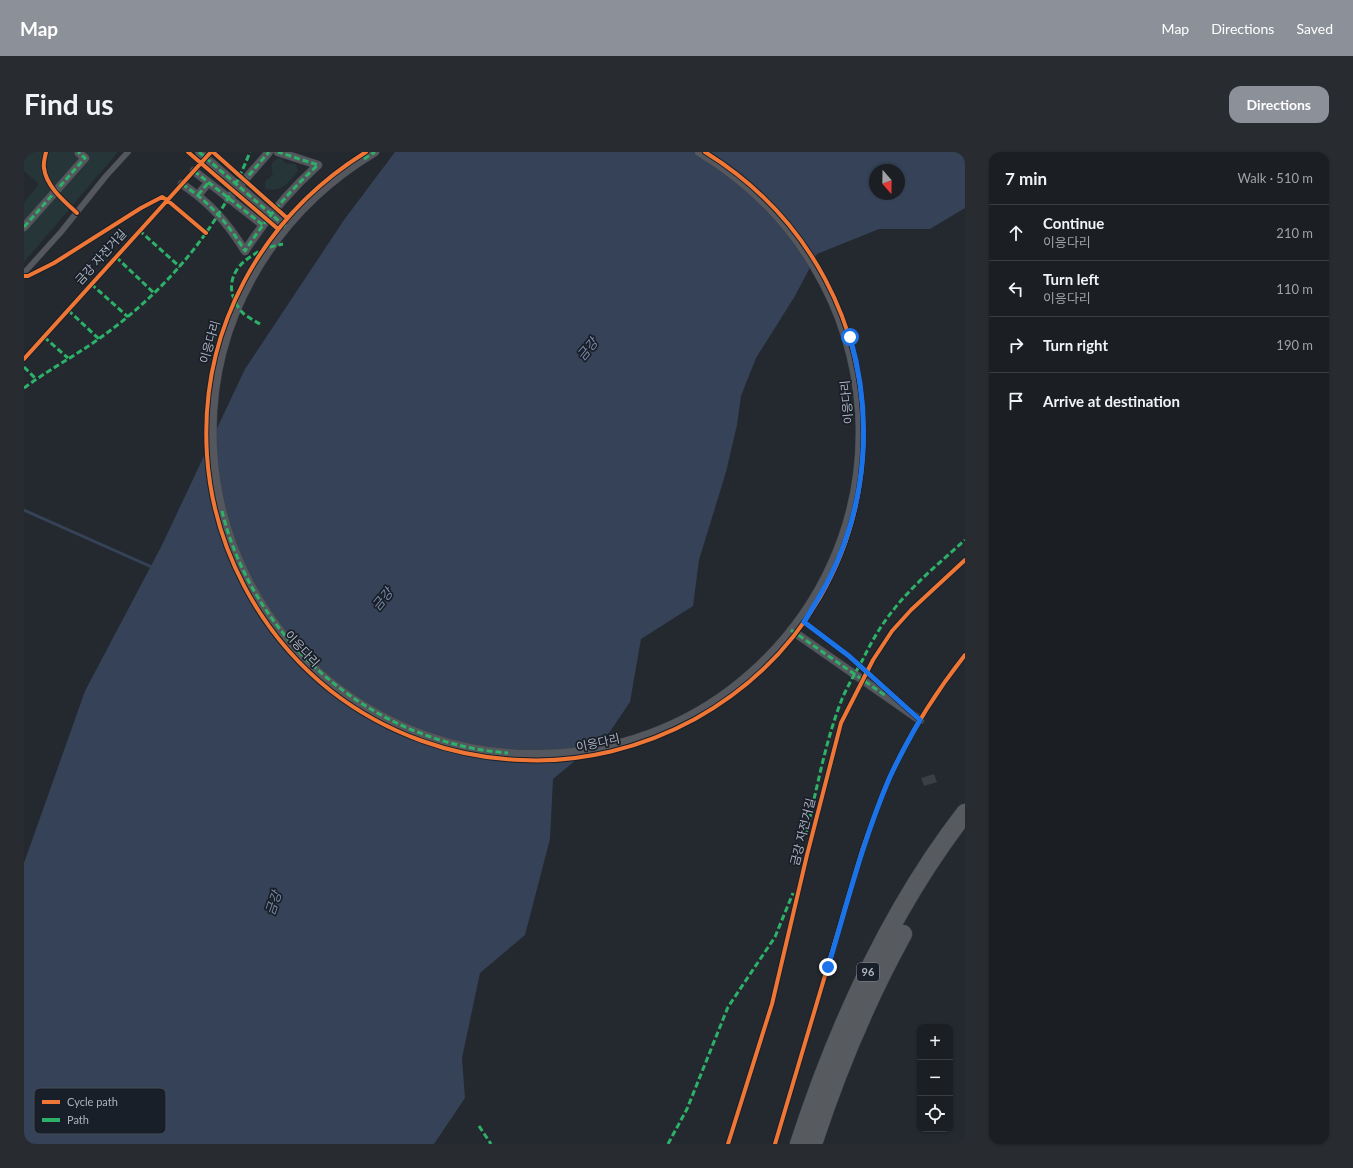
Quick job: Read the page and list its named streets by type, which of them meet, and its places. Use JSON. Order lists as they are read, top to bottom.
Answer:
{
  "streets": {
    "main road": ["96"],
    "street": ["이응다리"],
    "cycle path": ["금강 자전거길"]
  },
  "water": ["금강"],
  "legend": ["Cycle path", "Path"],
  "north": "bottom",
  "page": {
    "header": "Map",
    "nav": ["Map", "Directions", "Saved"],
    "buttons": "Directions",
    "title": "Find us",
    "heading": ["7 min", "Walk · 510 m"],
    "list": [
      ["Continue", "이응다리", "210 m"],
      ["Turn left", "이응다리", "110 m"],
      ["Turn right", "190 m"],
      "Arrive at destination"
    ],
    "map_buttons": ["+", "−"]
  }
}
